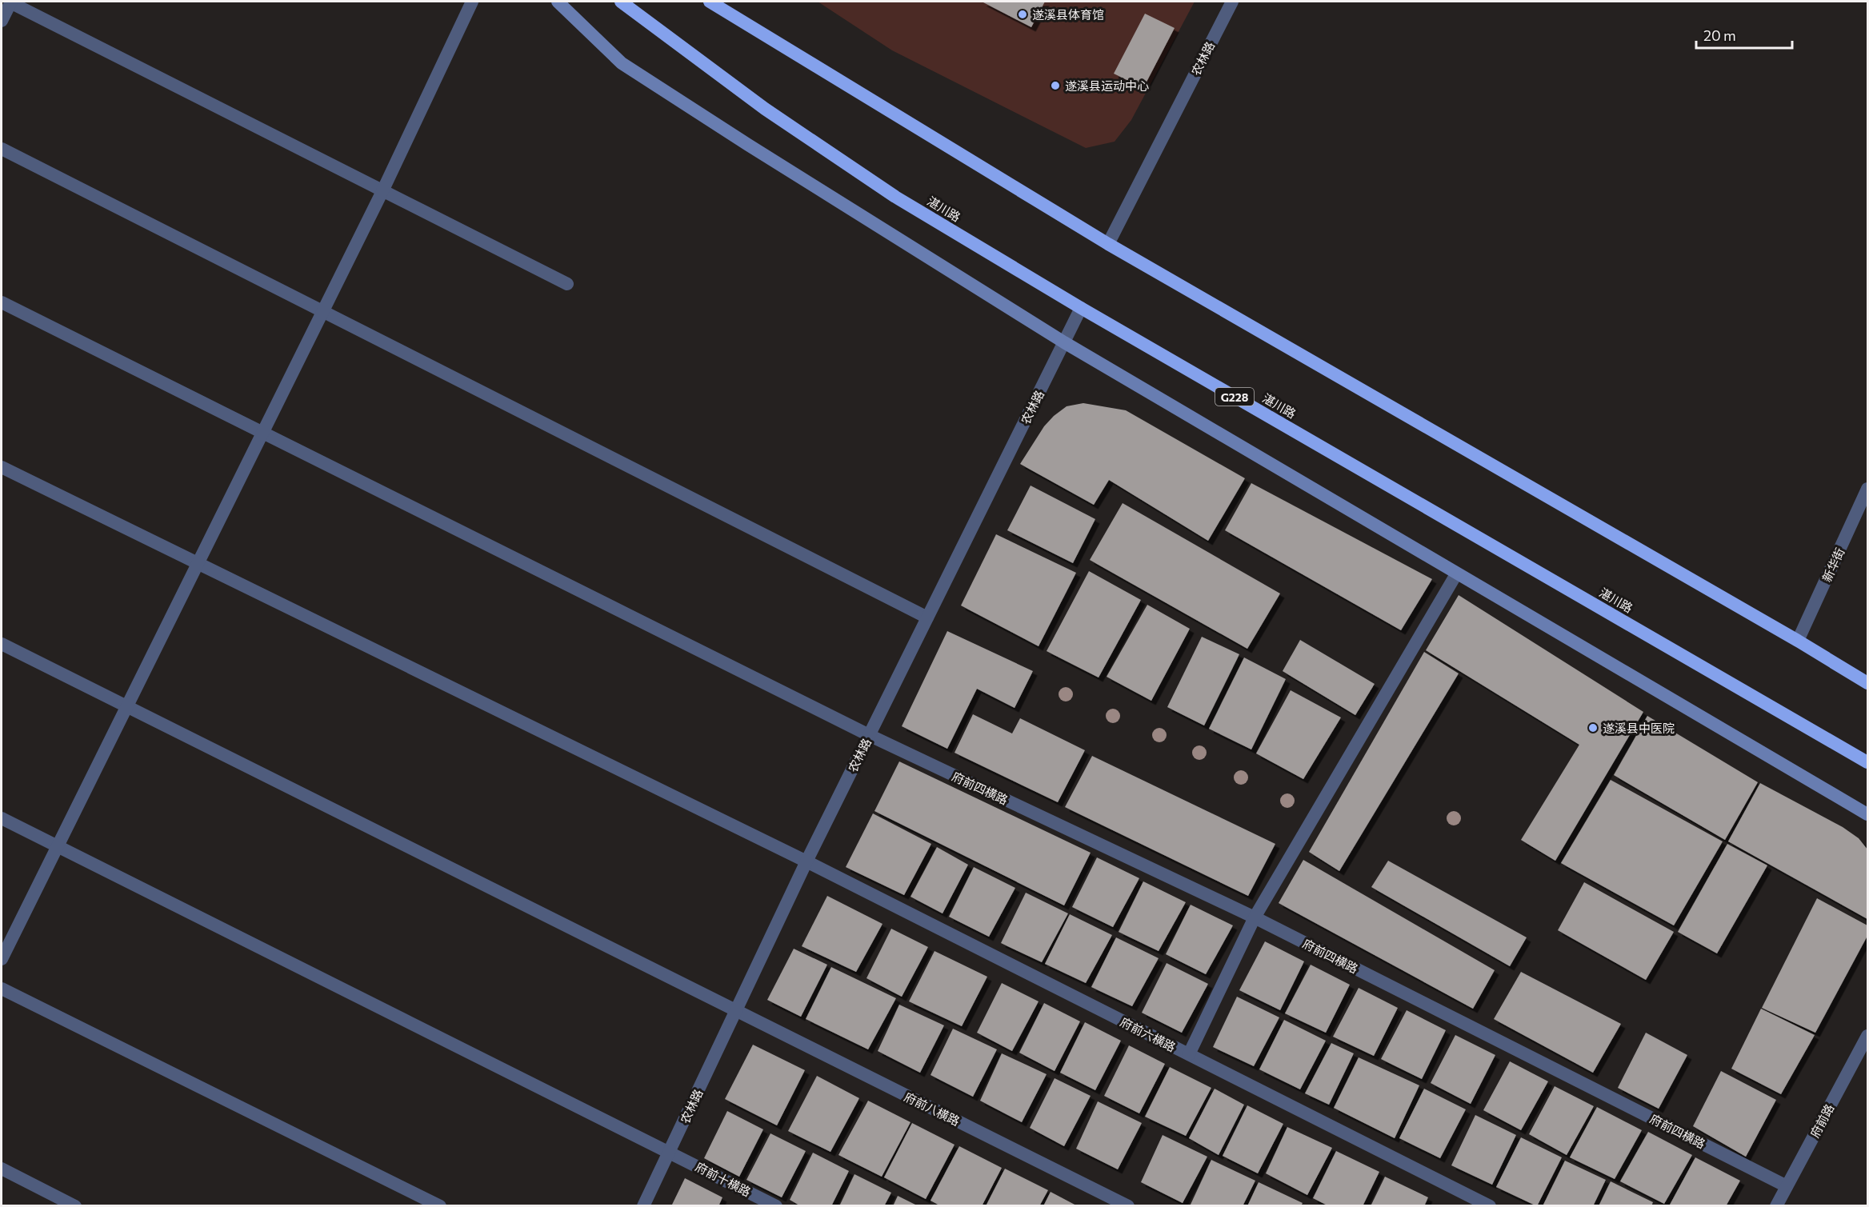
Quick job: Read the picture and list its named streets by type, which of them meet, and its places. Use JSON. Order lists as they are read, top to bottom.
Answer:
{
  "streets": {
    "highway": ["湛川路", "G228"],
    "street": [
      "农林路",
      "新华街",
      "府前四横路",
      "府前六横路",
      "府前八横路",
      "府前路",
      "府前十横路"
    ]
  },
  "crossings": [
    ["农林路", "湛川路"],
    ["农林路", "府前四横路"],
    ["农林路", "府前六横路"],
    ["农林路", "府前八横路"],
    ["农林路", "府前十横路"],
    ["府前四横路", "府前路"]
  ],
  "places": ["遂溪县体育馆", "遂溪县运动中心", "遂溪县中医院"],
  "scale_bar": "20 m"
}
